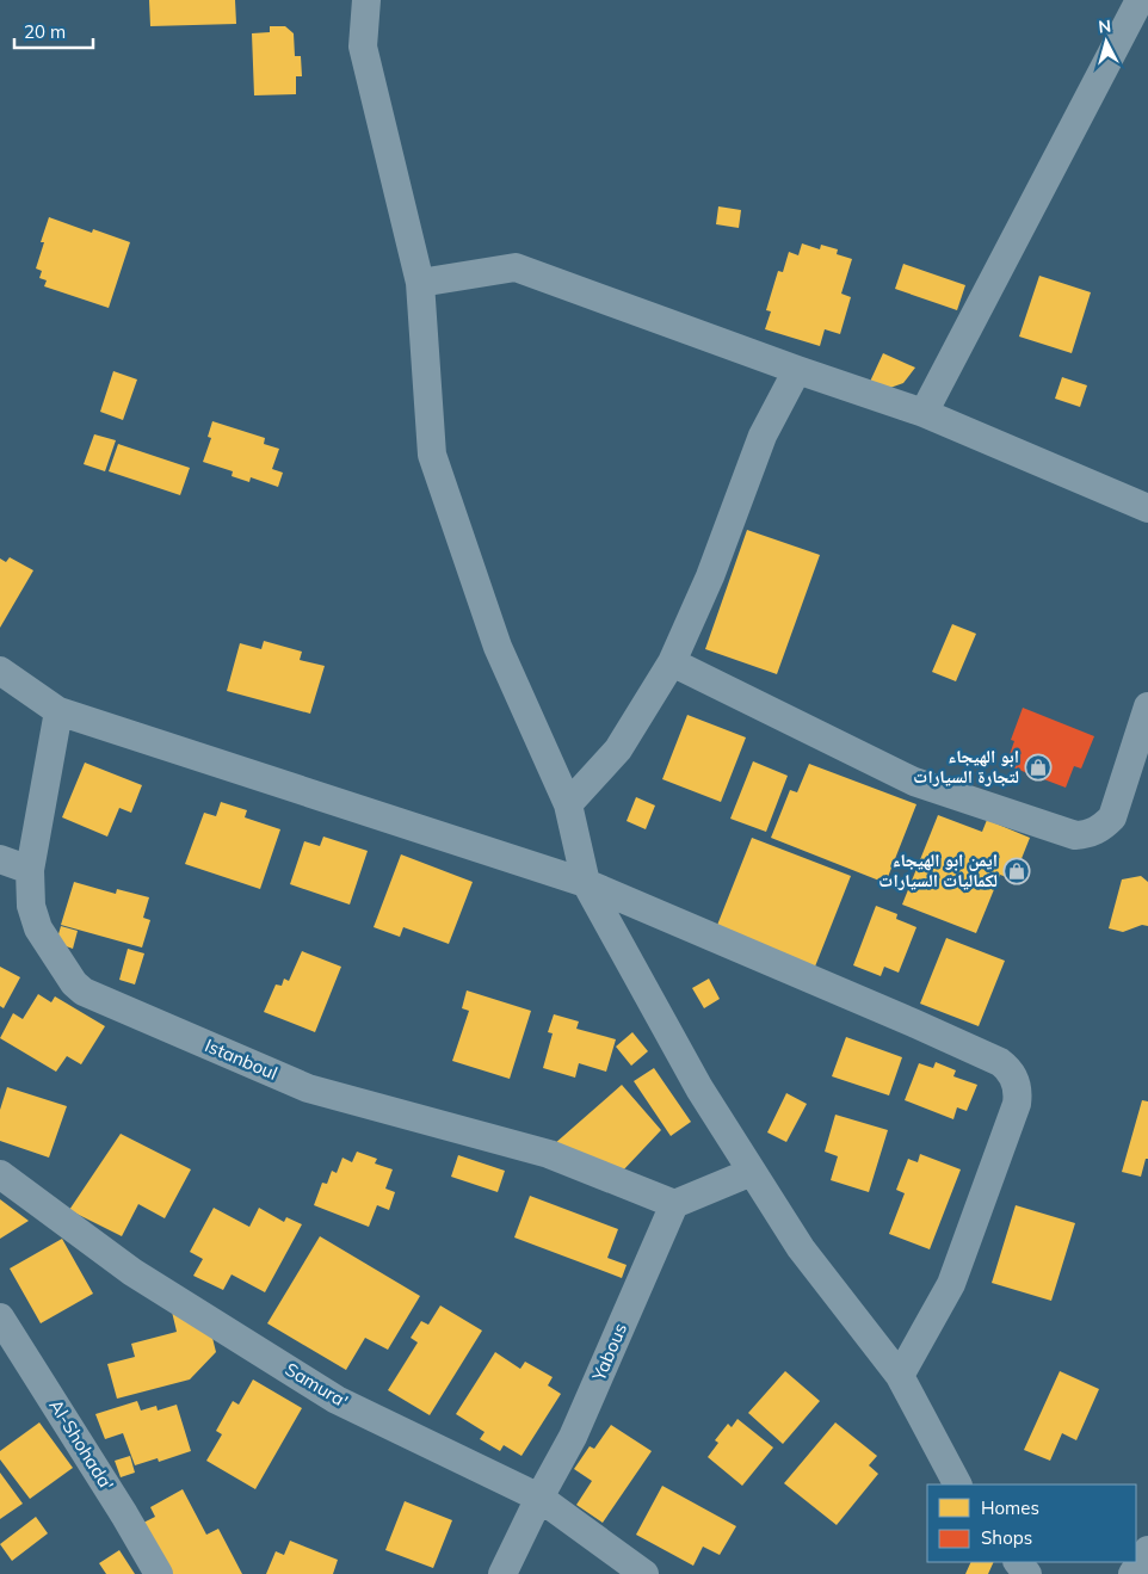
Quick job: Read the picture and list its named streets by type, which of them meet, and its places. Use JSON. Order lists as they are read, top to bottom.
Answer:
{
  "streets": {
    "street": [
      "Istanboul",
      "Yabous",
      "Samura'",
      "Al-Shohada'"
    ]
  },
  "crossings": [
    ["Istanboul", "Yabous"],
    ["Yabous", "Samura'"]
  ],
  "places": {
    "shop": ["ابو الهيجاء لتجارة السيارات", "ايمن ابو الهيجاء لكماليات السيارات"]
  },
  "legend": ["Homes", "Shops"],
  "scale_bar": "20 m",
  "north": "top"
}
